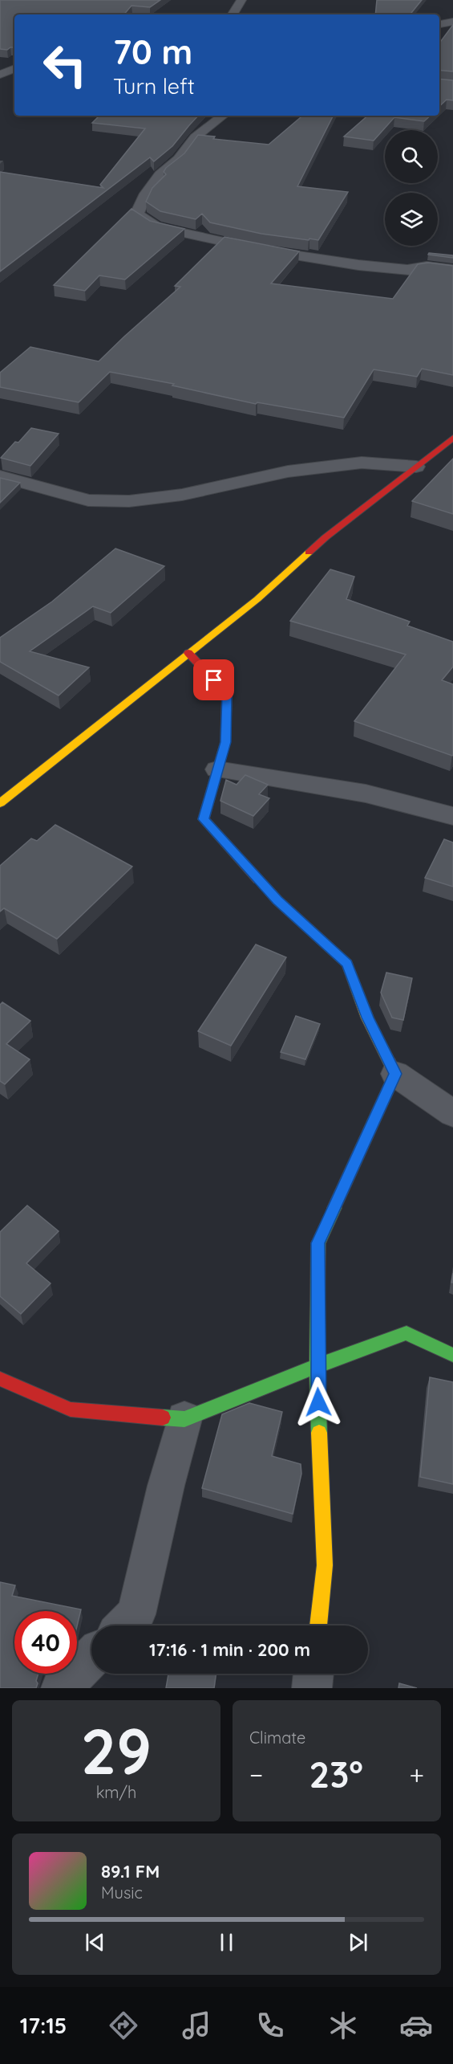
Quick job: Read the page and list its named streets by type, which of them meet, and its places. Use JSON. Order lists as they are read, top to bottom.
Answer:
{
  "page": {
    "turn": ["70 m", "Turn left"],
    "limit": "40",
    "trip": "17:16 · 1 min · 200 m",
    "tile": [
      ["29", "km/h"],
      "Climate"
    ],
    "heat": ["−", "23°", "+"],
    "song": ["89.1 FM", "Music"],
    "tabs": "17:15"
  }
}
